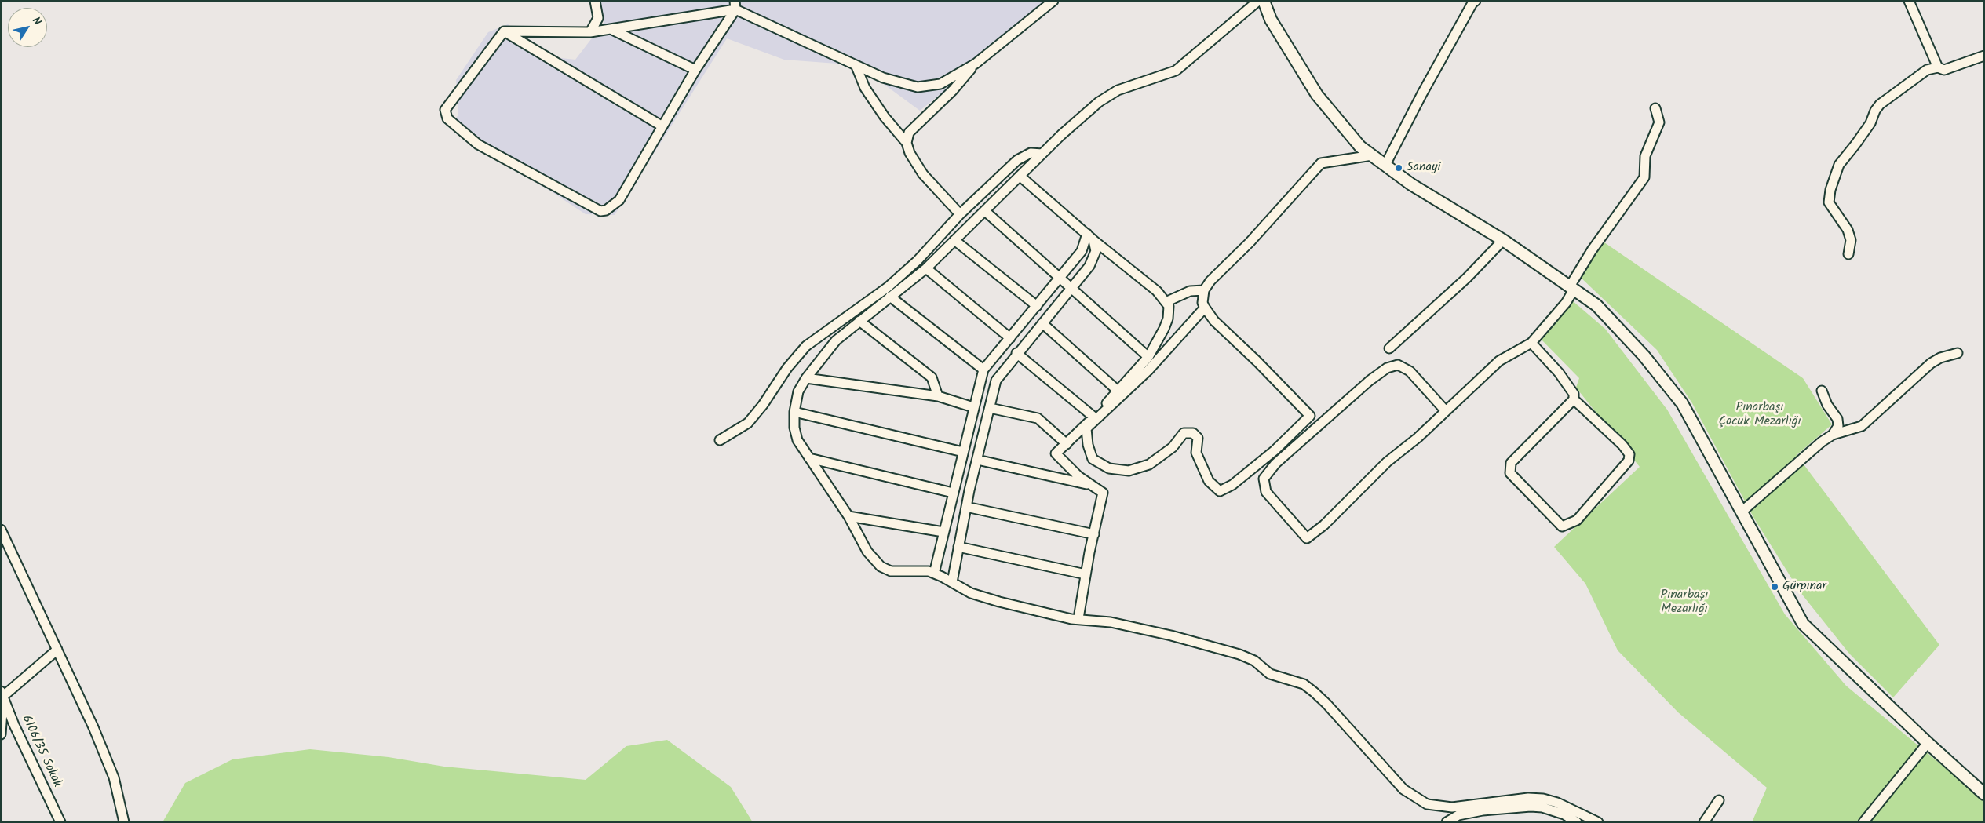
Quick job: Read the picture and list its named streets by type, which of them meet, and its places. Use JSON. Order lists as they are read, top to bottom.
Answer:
{
  "streets": {
    "street": ["6106/35 Sokak"]
  },
  "parks": ["Pınarbaşı Çocuk Mezarlığı", "Pınarbaşı Mezarlığı"],
  "places": ["Sanayi", "Gürpınar"],
  "north": "top right"
}
